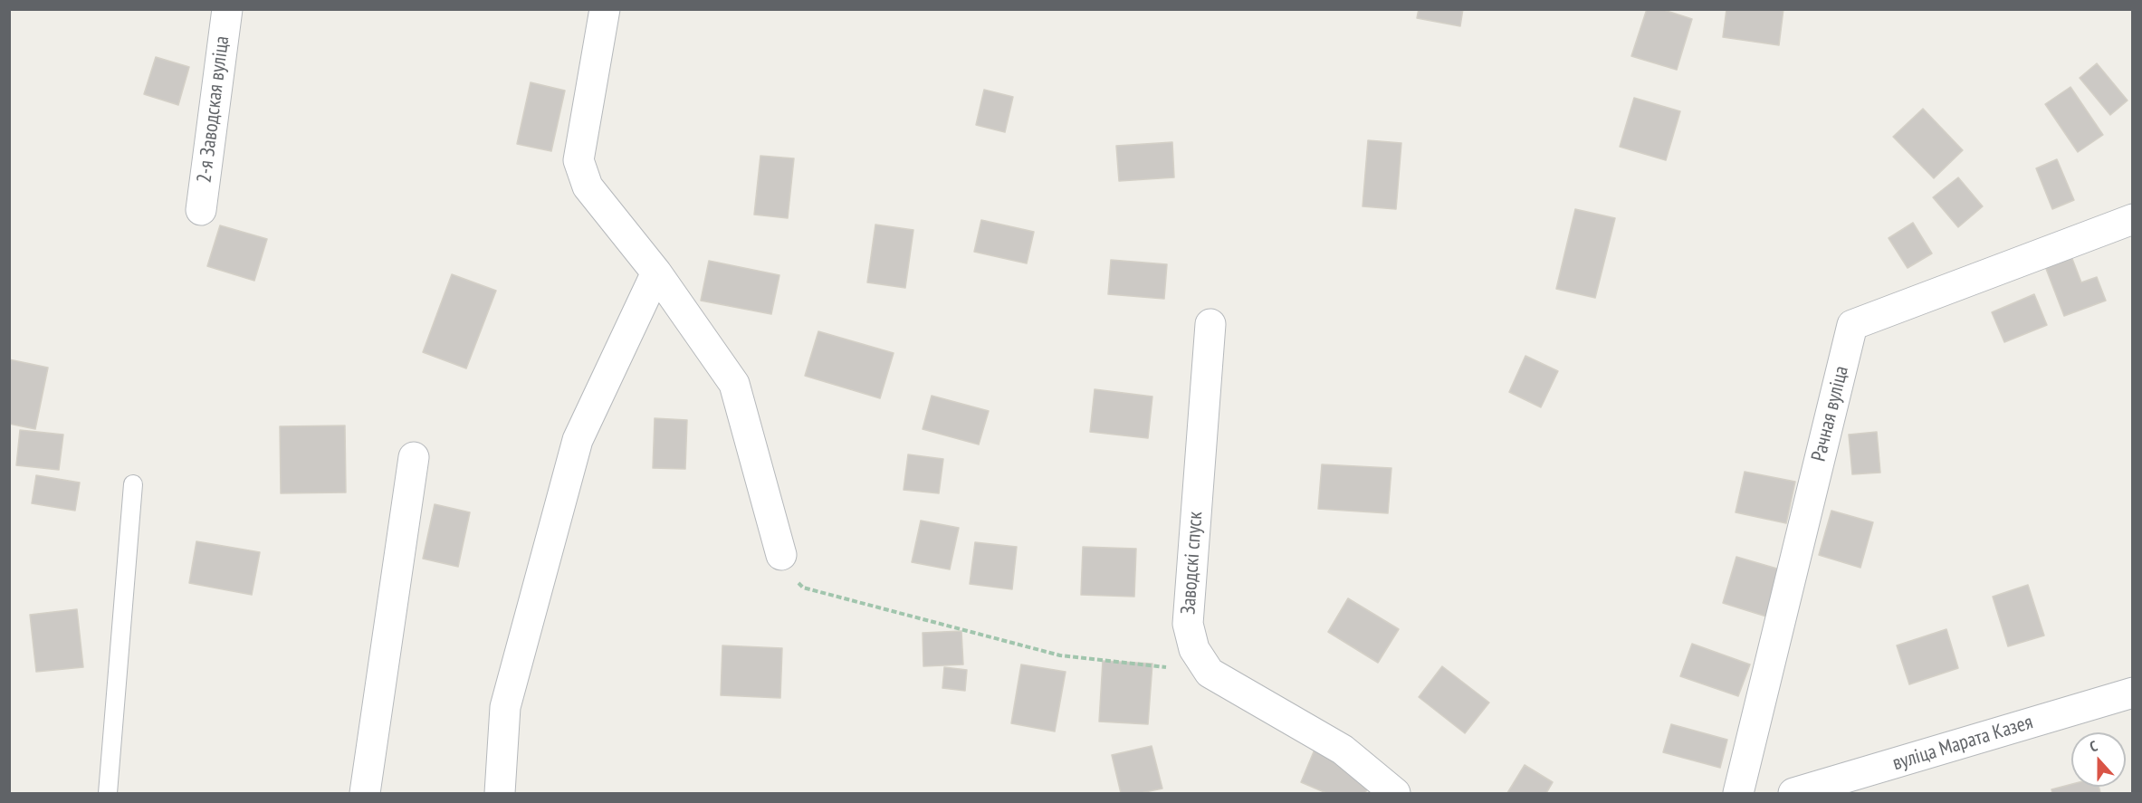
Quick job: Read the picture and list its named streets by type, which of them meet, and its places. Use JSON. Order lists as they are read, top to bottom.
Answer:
{
  "streets": {
    "street": [
      "2-я Заводская вуліца",
      "Рачная вуліца",
      "Заводскі спуск",
      "вуліца Марата Казея"
    ]
  },
  "north": "top"
}
